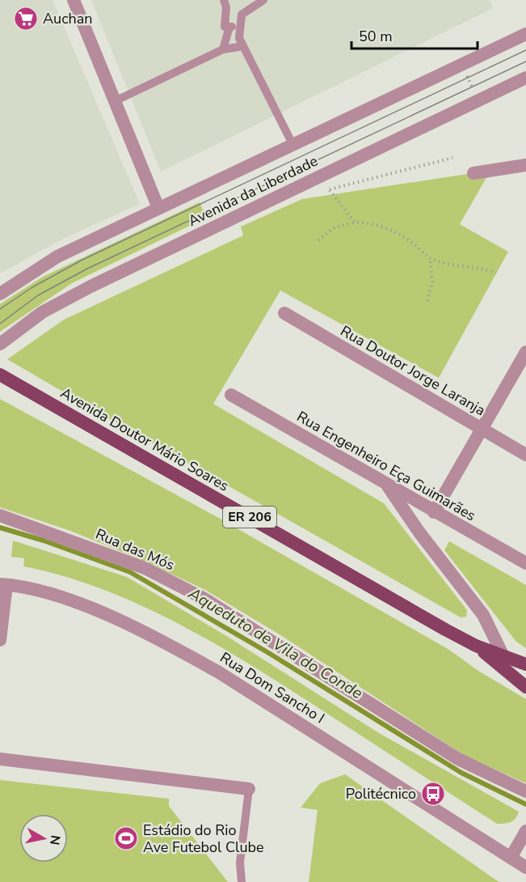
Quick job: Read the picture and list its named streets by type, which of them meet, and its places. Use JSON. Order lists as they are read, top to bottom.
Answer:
{
  "streets": {
    "main road": ["Avenida Doutor Mário Soares", "ER 206"],
    "street": [
      "Avenida da Liberdade",
      "Rua Doutor Jorge Laranja",
      "Rua Engenheiro Eça Guimarães",
      "Rua das Mós",
      "Rua Dom Sancho I"
    ]
  },
  "water": ["Aqueduto de Vila do Conde"],
  "places": {
    "supermarket": ["Auchan"],
    "bus stop": ["Politécnico"],
    "sports": ["Estádio do Rio Ave Futebol Clube"]
  },
  "scale_bar": "50 m",
  "north": "right"
}
